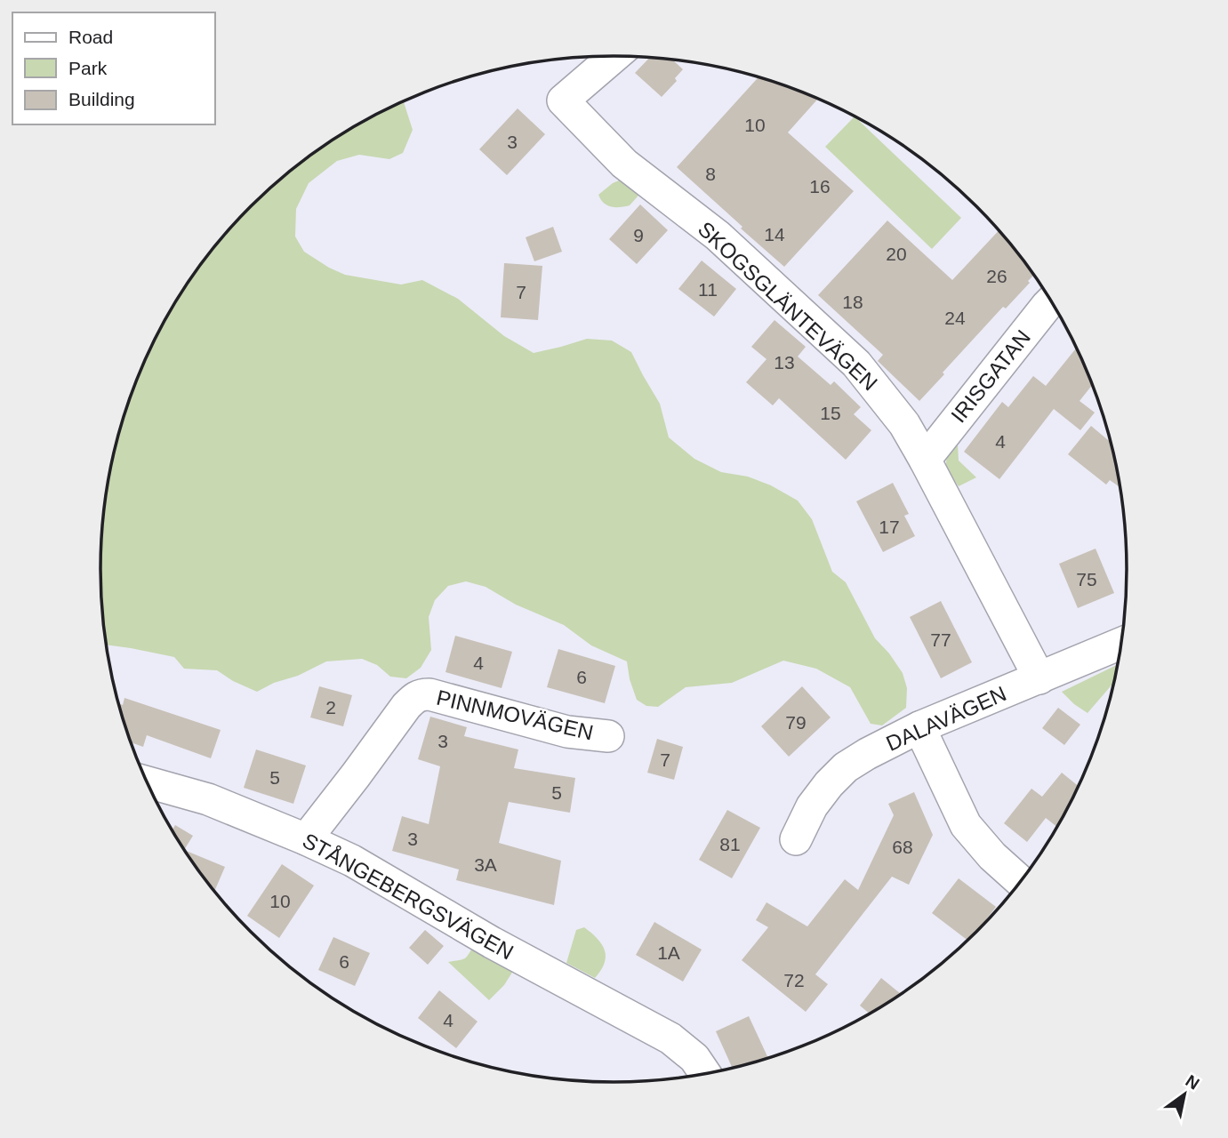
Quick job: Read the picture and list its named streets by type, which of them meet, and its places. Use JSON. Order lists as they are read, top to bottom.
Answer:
{
  "streets": {
    "street": [
      "SKOGSGLÄNTEVÄGEN",
      "IRISGATAN",
      "PINNMOVÄGEN",
      "DALAVÄGEN",
      "STÅNGEBERGSVÄGEN"
    ]
  },
  "crossings": [
    ["SKOGSGLÄNTEVÄGEN", "IRISGATAN"],
    ["SKOGSGLÄNTEVÄGEN", "DALAVÄGEN"],
    ["PINNMOVÄGEN", "STÅNGEBERGSVÄGEN"]
  ],
  "house_numbers": [
    "10",
    "3",
    "8",
    "16",
    "14",
    "9",
    "20",
    "26",
    "11",
    "7",
    "18",
    "24",
    "13",
    "15",
    "4",
    "17",
    "75",
    "77",
    "4",
    "6",
    "2",
    "79",
    "3",
    "7",
    "5",
    "5",
    "3",
    "81",
    "68",
    "3A",
    "10",
    "1A",
    "6",
    "72",
    "4"
  ],
  "legend": ["Road", "Park", "Building"],
  "north": "top right"
}
